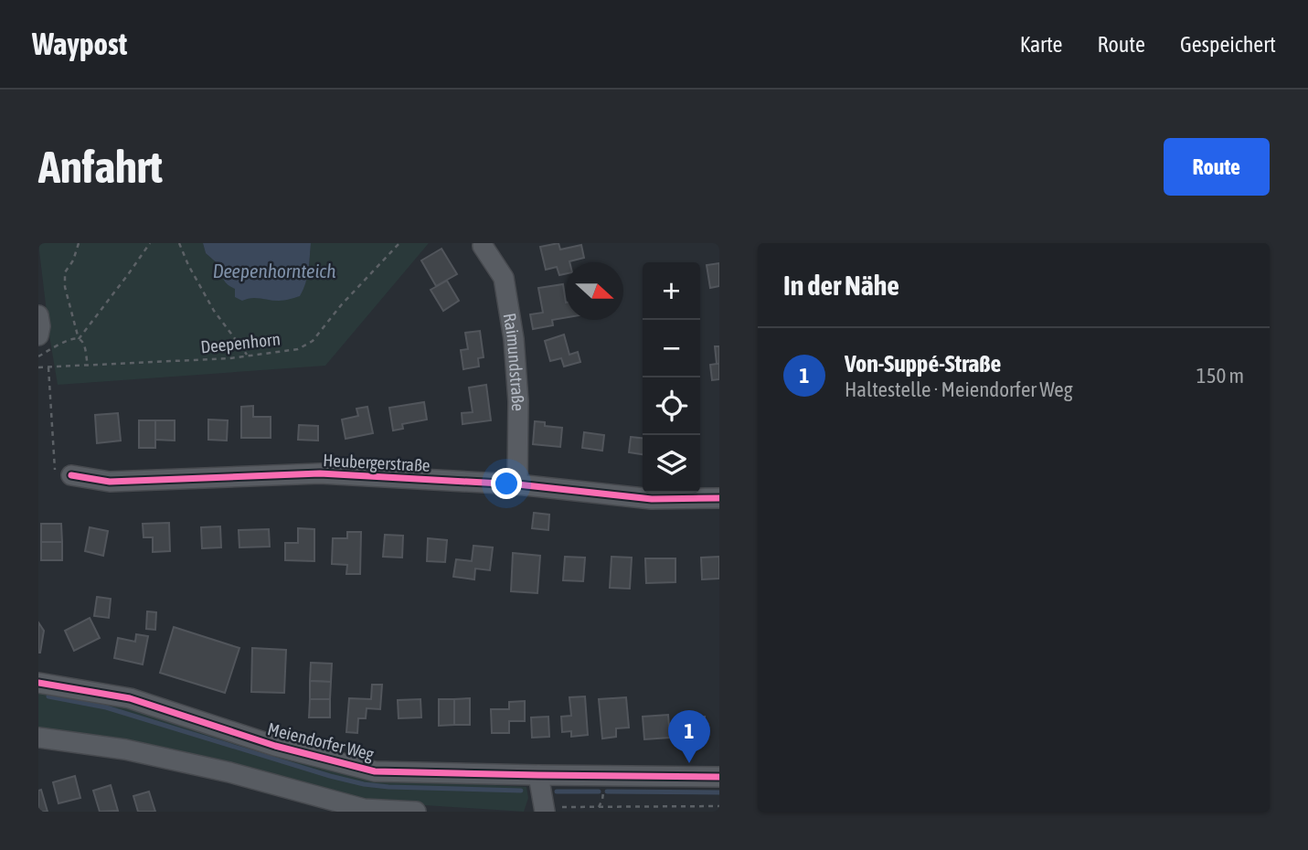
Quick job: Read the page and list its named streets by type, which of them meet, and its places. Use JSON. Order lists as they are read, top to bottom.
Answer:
{
  "streets": {
    "street": ["Raimundstraße", "Heubergerstraße", "Meiendorfer Weg"],
    "path": ["Deepenhorn"]
  },
  "crossings": [
    ["Raimundstraße", "Heubergerstraße"]
  ],
  "water": ["Deepenhornteich"],
  "north": "right",
  "page": {
    "header": "Waypost",
    "nav": ["Karte", "Route", "Gespeichert"],
    "buttons": "Route",
    "title": "Anfahrt",
    "heading": "In der Nähe",
    "map_buttons": ["+", "−"],
    "list": [
      {
        "mark": "1",
        "name": "Von-Suppé-Straße",
        "note": "Haltestelle · Meiendorfer Weg",
        "value": "150 m"
      }
    ],
    "pins": "1"
  }
}
